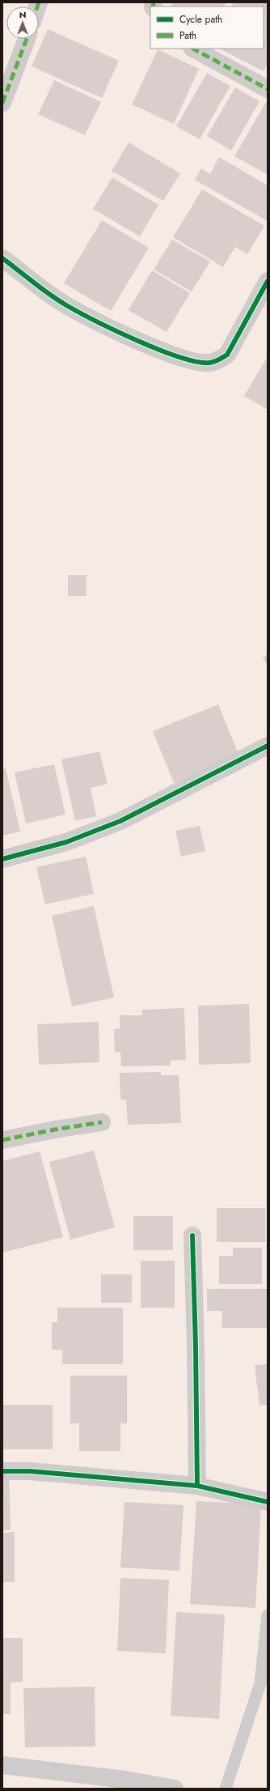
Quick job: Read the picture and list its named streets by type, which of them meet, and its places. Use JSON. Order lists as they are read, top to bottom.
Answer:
{
  "legend": ["Cycle path", "Path"],
  "north": "top"
}
